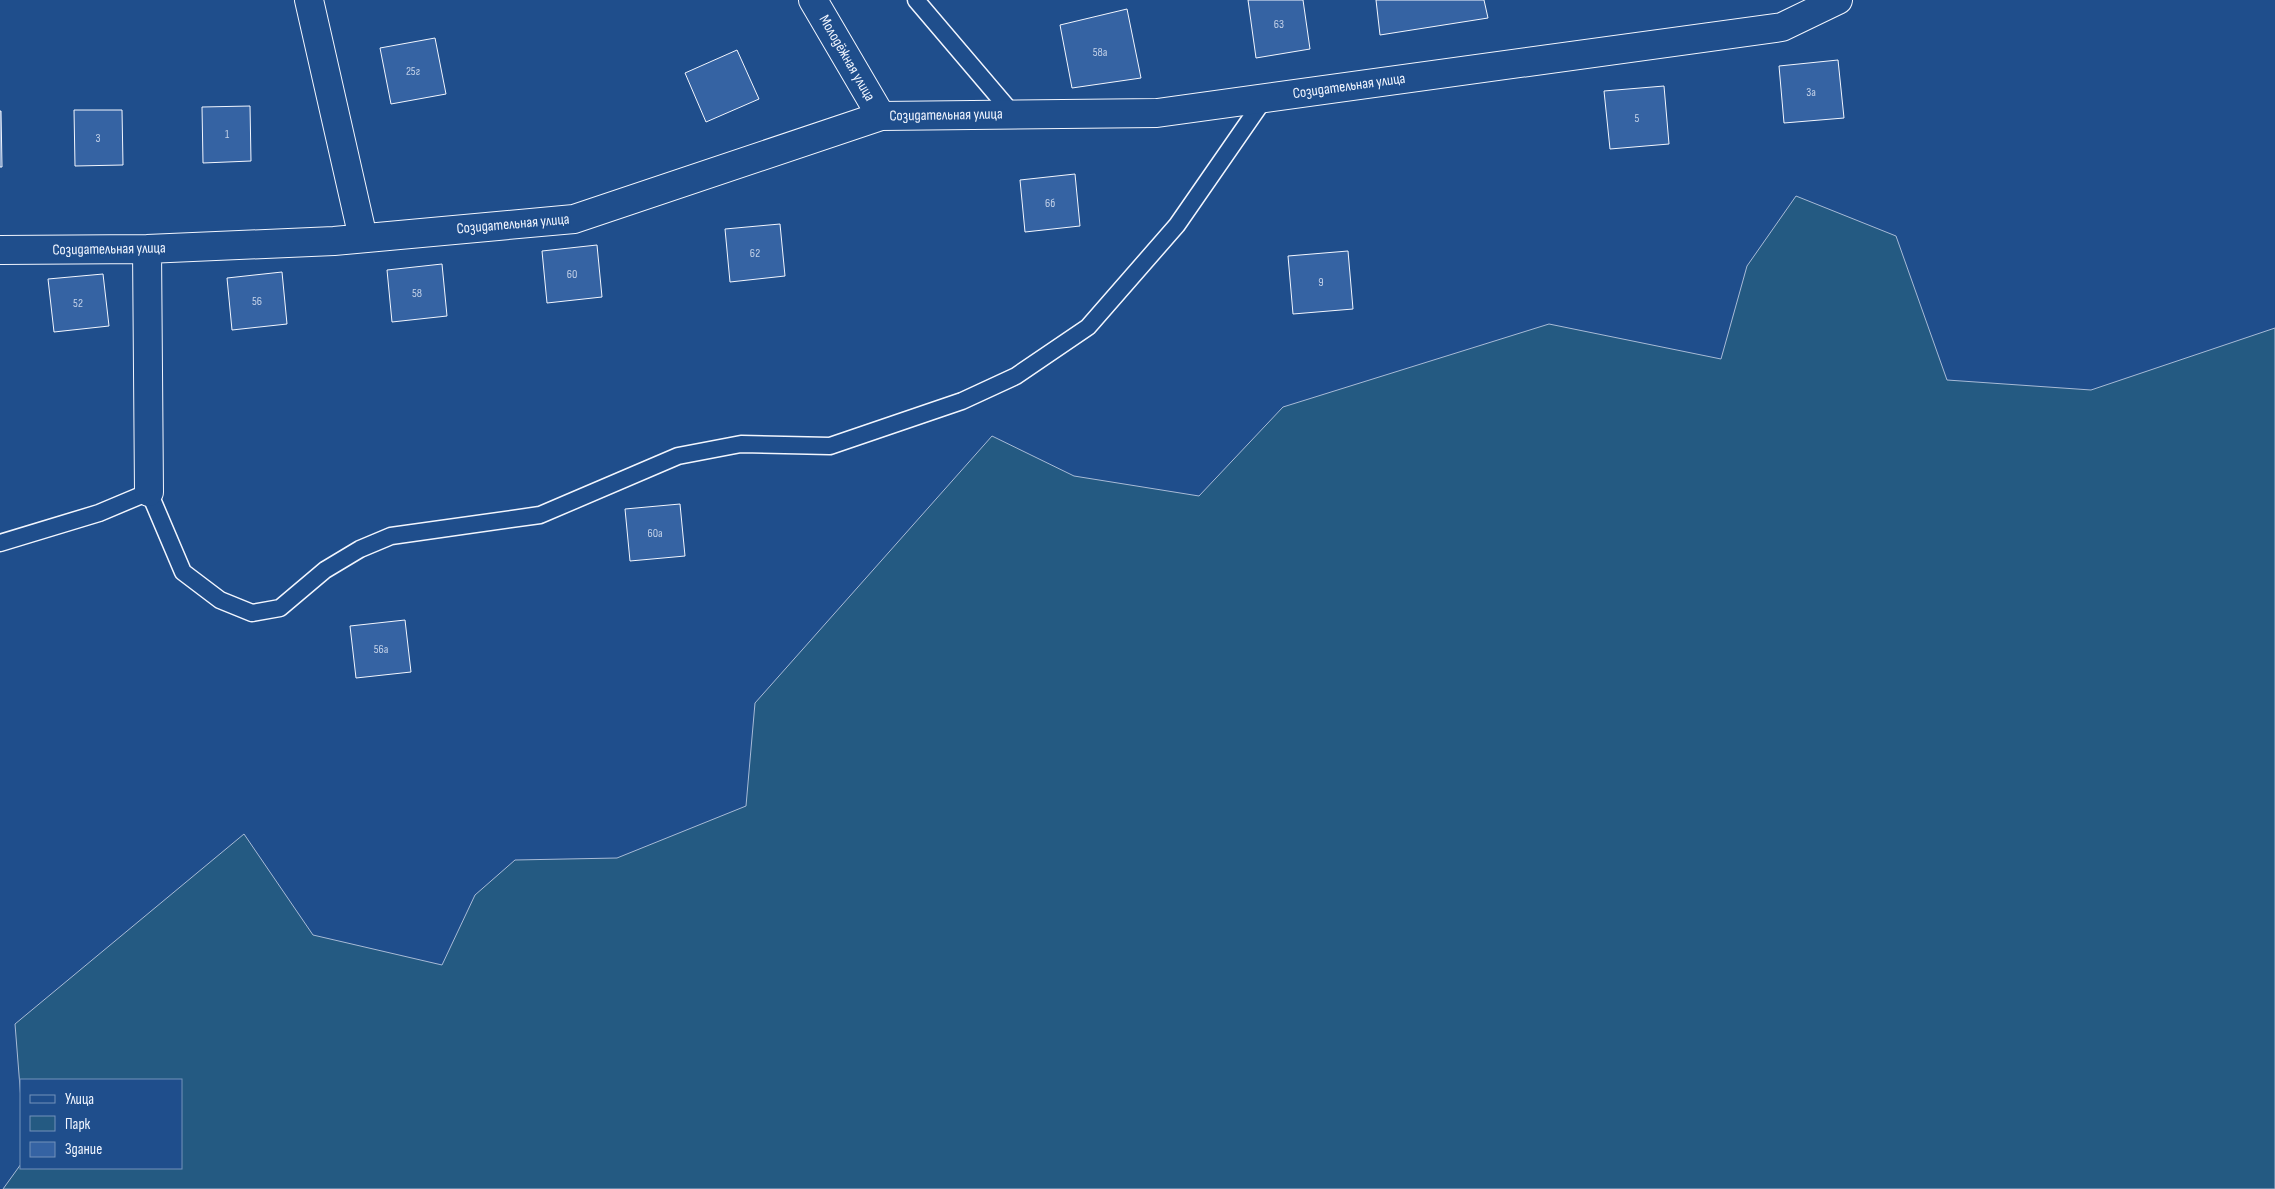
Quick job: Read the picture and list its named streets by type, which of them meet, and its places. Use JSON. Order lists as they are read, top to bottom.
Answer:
{
  "streets": {
    "street": ["Молодёжная улица", "Созидательная улица"]
  },
  "crossings": [
    ["Молодёжная улица", "Созидательная улица"]
  ],
  "house_numbers": [
    "63",
    "58а",
    "25г",
    "3а",
    "5",
    "1",
    "3",
    "6б",
    "62",
    "60",
    "9",
    "58",
    "56",
    "52",
    "60а",
    "56а"
  ],
  "legend": ["Улица", "Парк", "Здание"]
}
